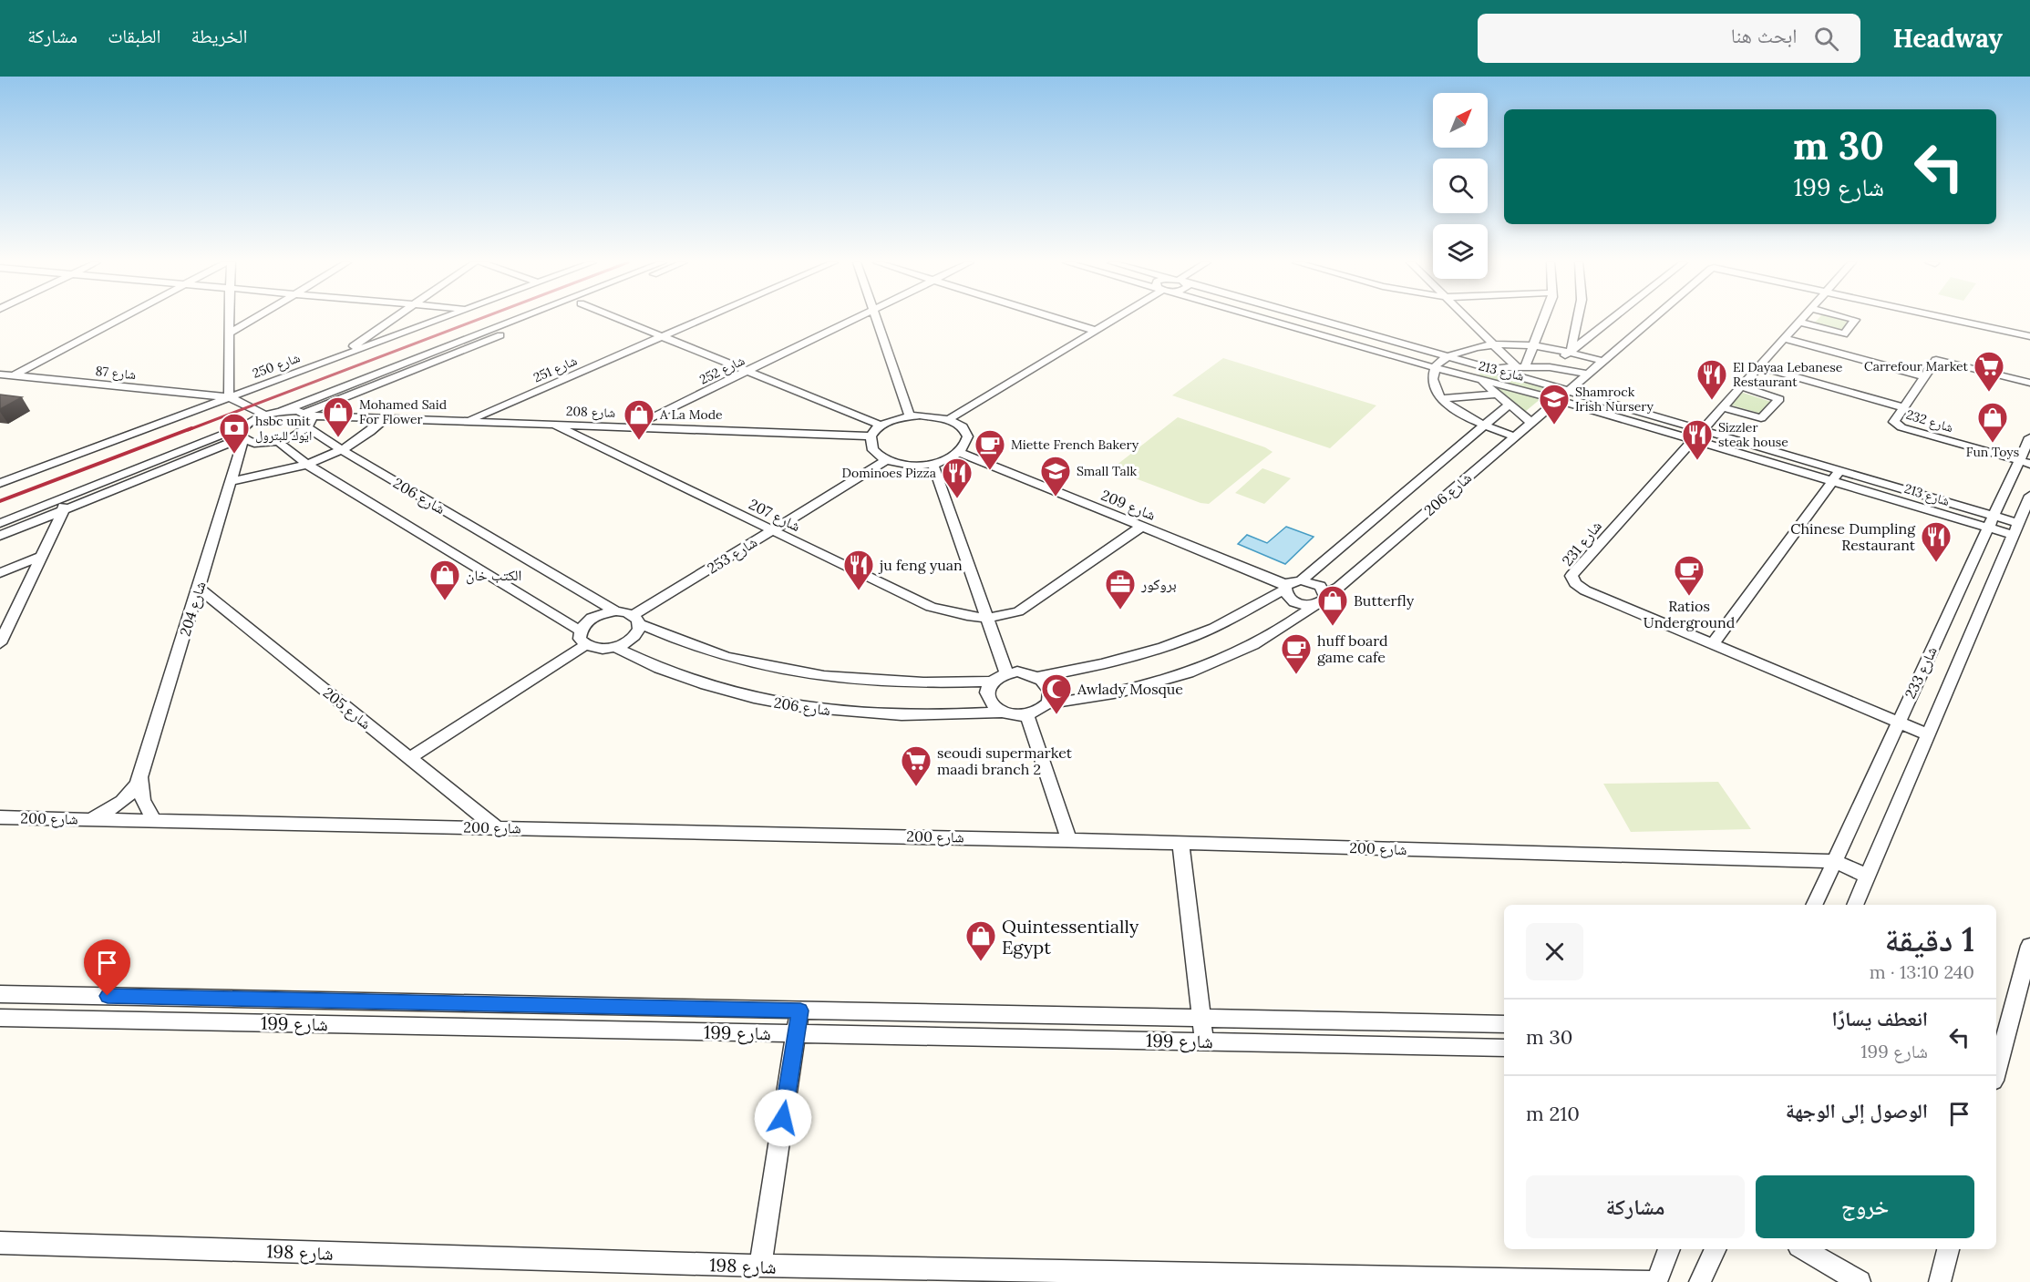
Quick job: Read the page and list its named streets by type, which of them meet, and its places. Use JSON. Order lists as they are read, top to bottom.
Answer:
{
  "streets": {
    "street": [
      "شارع 250",
      "شارع 251",
      "شارع 252",
      "شارع 213",
      "شارع 87",
      "شارع 208",
      "شارع 232",
      "شارع 206",
      "شارع 209",
      "شارع 207",
      "شارع 231",
      "شارع 253",
      "شارع 204",
      "شارع 233",
      "شارع 205",
      "شارع 200",
      "شارع 199",
      "شارع 198"
    ]
  },
  "crossings": [
    ["شارع 250", "شارع 87"],
    ["شارع 251", "شارع 208"],
    ["شارع 252", "شارع 208"],
    ["شارع 213", "شارع 206"],
    ["شارع 213", "شارع 231"],
    ["شارع 213", "شارع 233"],
    ["شارع 208", "شارع 207"],
    ["شارع 232", "شارع 233"],
    ["شارع 206", "شارع 209"],
    ["شارع 206", "شارع 253"],
    ["شارع 209", "شارع 207"],
    ["شارع 207", "شارع 253"],
    ["شارع 231", "شارع 233"],
    ["شارع 204", "شارع 205"],
    ["شارع 204", "شارع 200"],
    ["شارع 233", "شارع 200"],
    ["شارع 205", "شارع 200"]
  ],
  "places": {
    "supermarket": ["Carrefour Market", "seoudi supermarket maadi branch 2"],
    "restaurant": [
      "El Dayaa Lebanese Restaurant",
      "Sizzler steak house",
      "Dominoes Pizza",
      "Chinese Dumpling Restaurant",
      "ju feng yuan"
    ],
    "school or university": ["Shamrock Irish Nursery", "Small Talk"],
    "shop": [
      "Mohamed Said For Flower",
      "A La Mode",
      "Fun Toys",
      "الكتب خان",
      "Butterfly",
      "Quintessentially Egypt"
    ],
    "bank": ["hsbc unit ايوك للبترول"],
    "cafe": ["Miette French Bakery", "Ratios Underground", "huff board game cafe"],
    "office": ["بروكور"],
    "mosque": ["Awlady Mosque"]
  },
  "north": "top right",
  "page": {
    "header": "Headway",
    "search": "ابحث هنا",
    "nav": ["الخريطة", "الطبقات", "مشاركة"],
    "turn": ["30 m", "شارع 199"],
    "heading": ["1 دقيقة", "240 m · 13:10"],
    "list": [
      {
        "name": "انعطف يسارًا",
        "note": "شارع 199",
        "value": "30 m"
      },
      {
        "name": "الوصول إلى الوجهة",
        "value": "210 m"
      }
    ],
    "buttons": ["خروج", "مشاركة"]
  }
}
